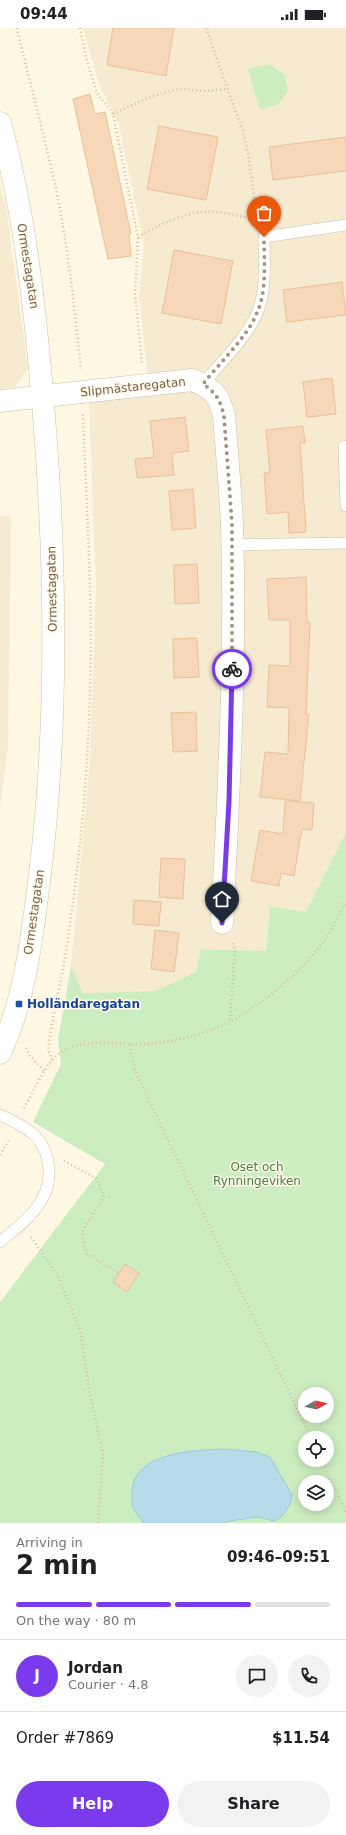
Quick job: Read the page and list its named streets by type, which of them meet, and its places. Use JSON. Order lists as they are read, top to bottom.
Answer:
{
  "streets": {
    "street": ["Ormestagatan", "Slipmästaregatan"]
  },
  "crossings": [
    ["Ormestagatan", "Slipmästaregatan"]
  ],
  "parks": ["Oset och Rynningeviken"],
  "places": {
    "transit": ["Holländaregatan"]
  },
  "north": "right",
  "page": {
    "status": "09:44",
    "heading": ["2 min", "Arriving in", "09:46–09:51"],
    "panel": [
      "Jordan",
      "Courier · 4.8",
      "Order #7869",
      "$11.54"
    ],
    "bar": "On the way · 80 m",
    "round": "J",
    "buttons": ["Help", "Share"]
  }
}
